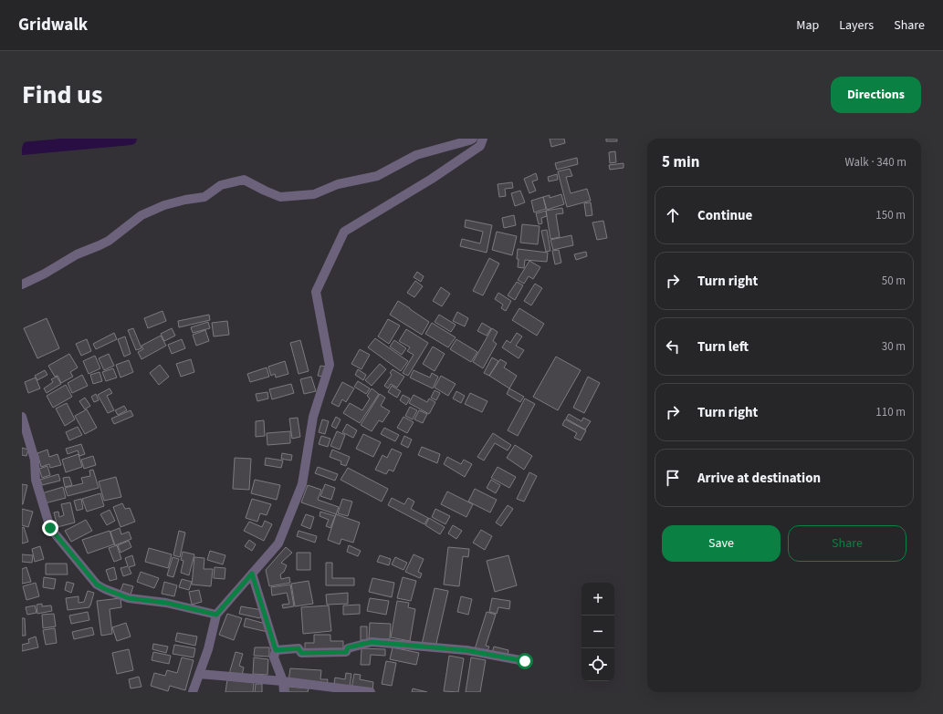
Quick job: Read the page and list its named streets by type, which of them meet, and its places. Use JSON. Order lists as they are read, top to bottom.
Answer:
{
  "page": {
    "header": "Gridwalk",
    "nav": ["Map", "Layers", "Share"],
    "title": "Find us",
    "buttons": [
      "Directions",
      ["Save", "Share"]
    ],
    "heading": ["5 min", "Walk · 340 m"],
    "list": [
      ["Continue", "150 m"],
      ["Turn right", "50 m"],
      ["Turn left", "30 m"],
      ["Turn right", "110 m"],
      "Arrive at destination"
    ],
    "map_buttons": ["+", "−"]
  }
}
